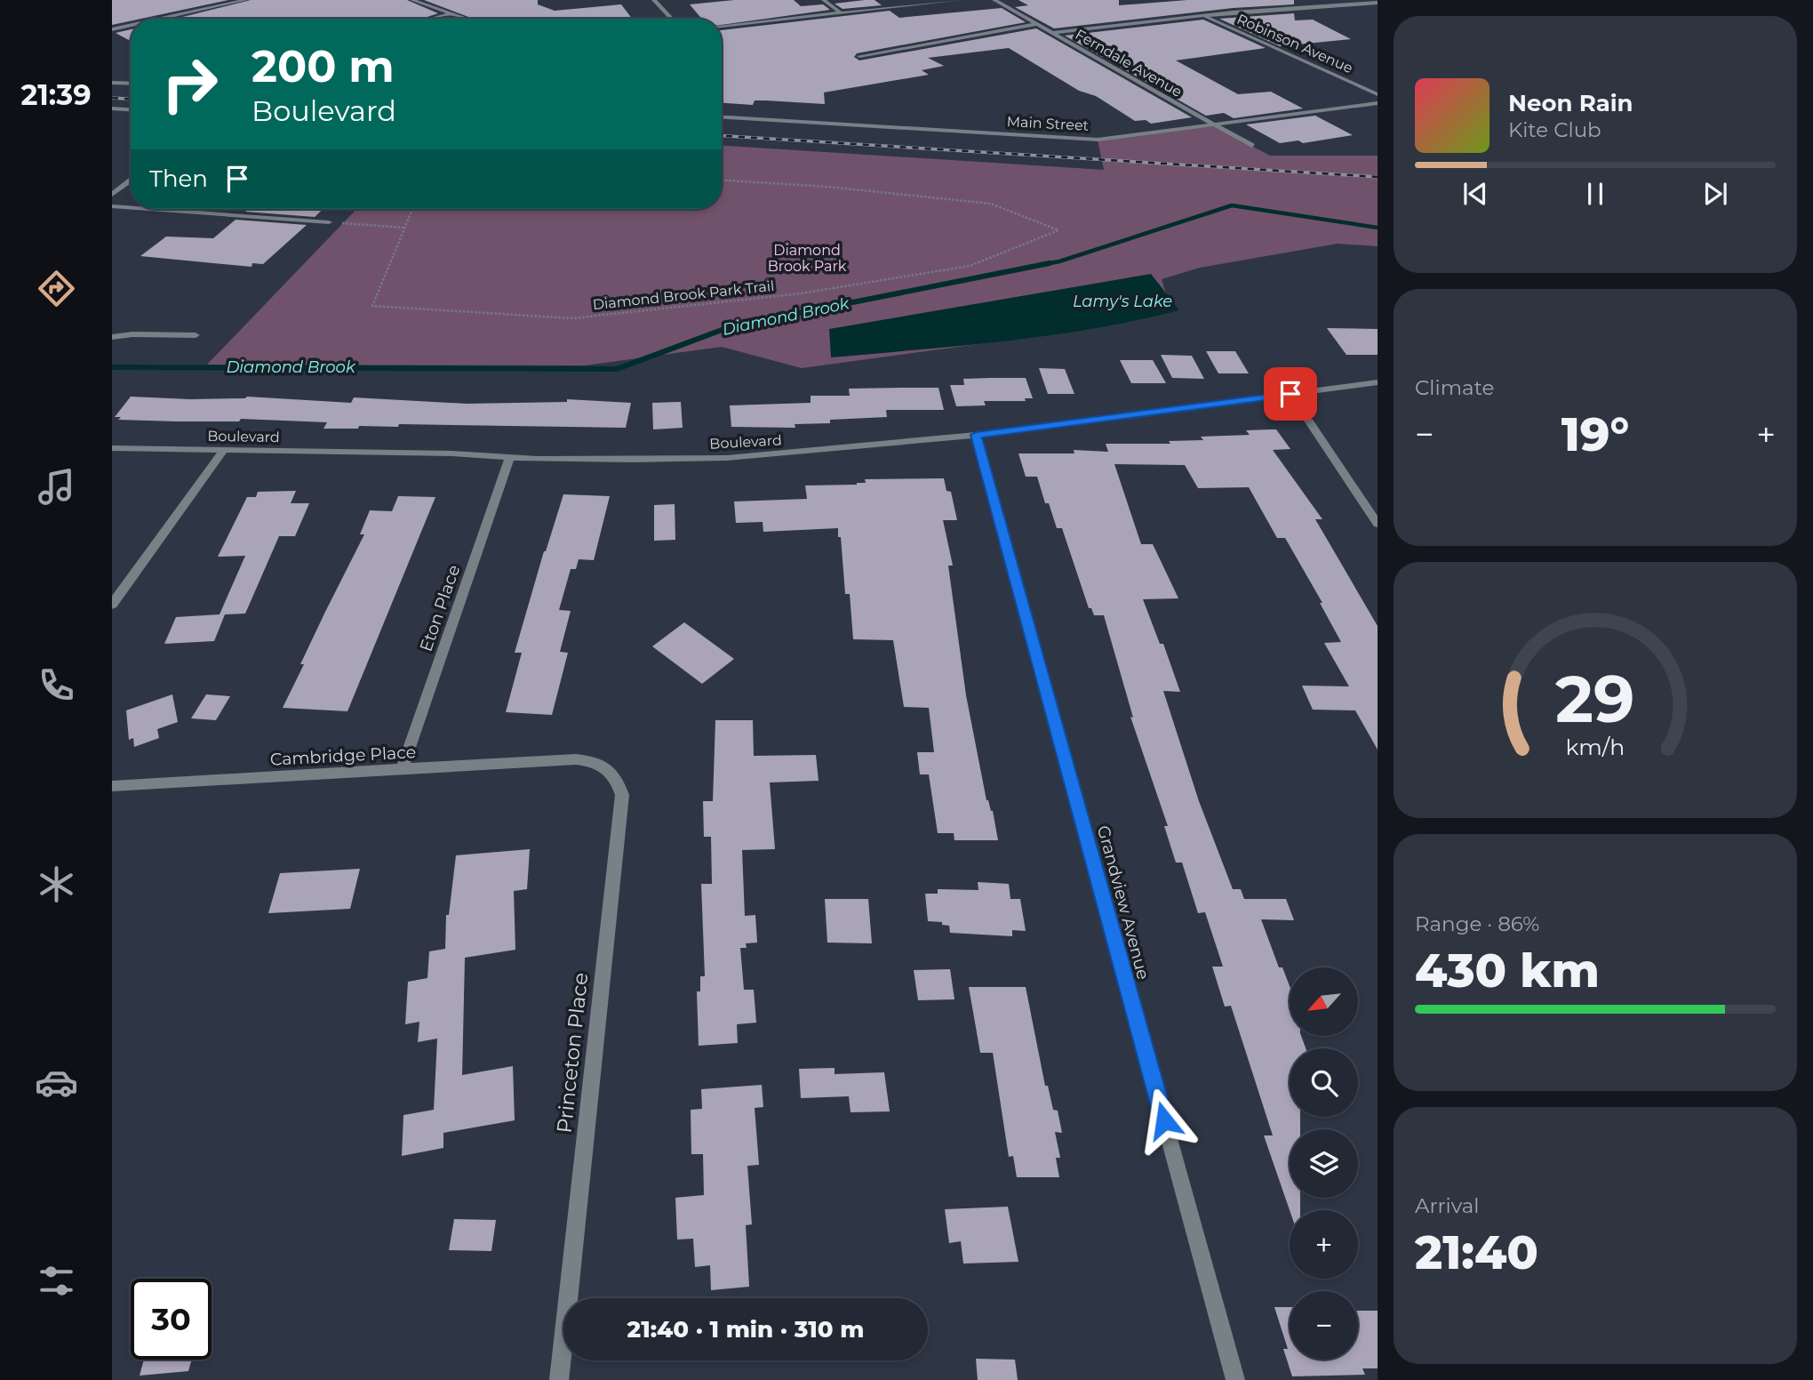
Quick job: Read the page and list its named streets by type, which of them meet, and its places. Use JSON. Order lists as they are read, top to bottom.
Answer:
{
  "streets": {
    "street": [
      "Robinson Avenue",
      "Ferndale Avenue",
      "Main Street",
      "Boulevard",
      "Eton Place",
      "Cambridge Place",
      "Grandview Avenue",
      "Princeton Place"
    ],
    "path": ["Diamond Brook Park Trail"]
  },
  "crossings": [
    ["Ferndale Avenue", "Main Street"],
    ["Boulevard", "Eton Place"],
    ["Boulevard", "Grandview Avenue"],
    ["Eton Place", "Cambridge Place"],
    ["Cambridge Place", "Princeton Place"]
  ],
  "water": ["Lamy's Lake", "Diamond Brook"],
  "parks": ["Diamond Brook Park"],
  "north": "bottom left",
  "page": {
    "tabs": "21:39",
    "turn": ["200 m", "Boulevard"],
    "song": ["Neon Rain", "Kite Club"],
    "then": "Then",
    "tile": [
      "Climate",
      ["Range · 86%", "430 km"],
      ["Arrival", "21:40"]
    ],
    "heat": ["−", "19°", "+"],
    "map_buttons": ["+", "−"],
    "limit": "30",
    "trip": "21:40 · 1 min · 310 m",
    "gauge": ["29", "km/h"]
  }
}
